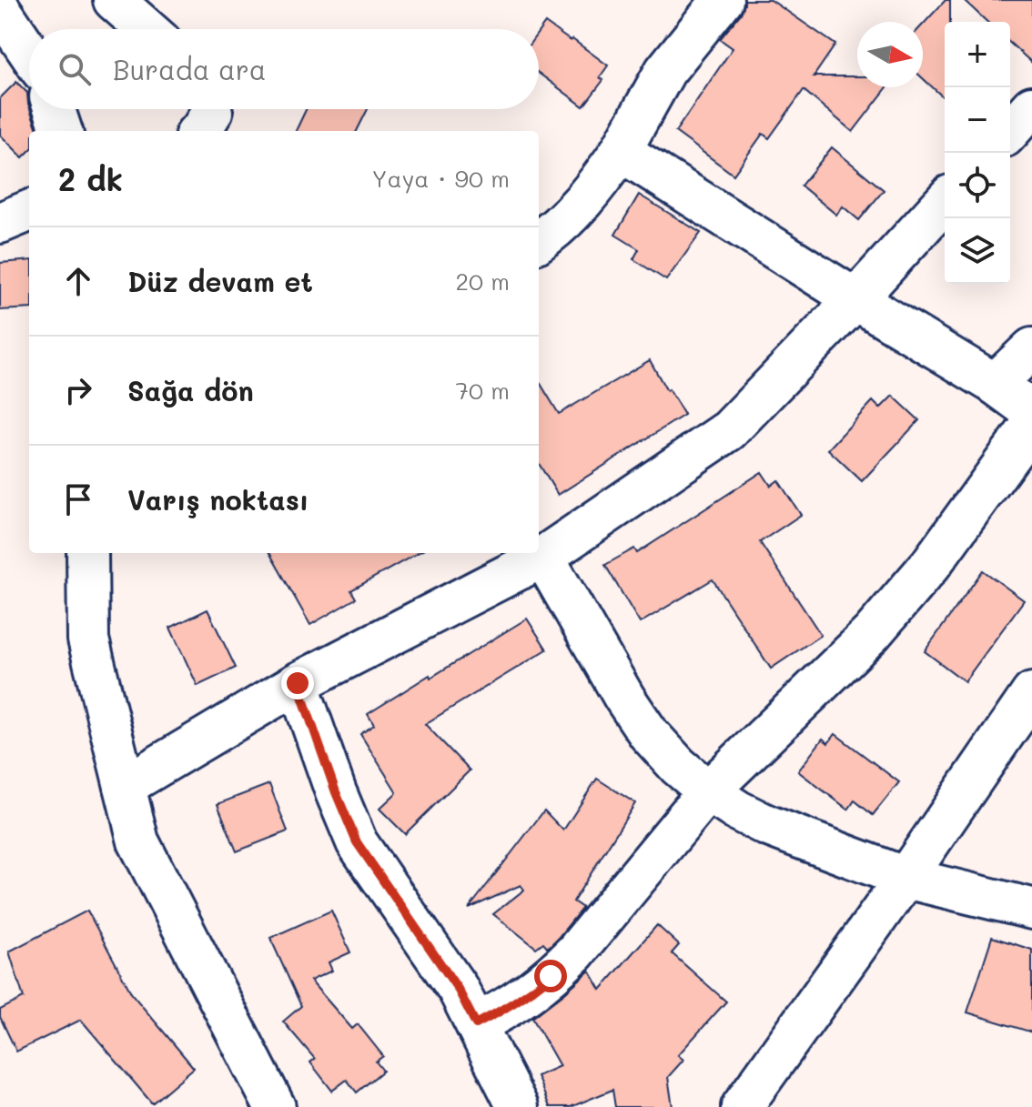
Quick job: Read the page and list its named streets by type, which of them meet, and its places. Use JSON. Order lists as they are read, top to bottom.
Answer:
{
  "north": "right",
  "page": {
    "map_buttons": ["+", "−"],
    "search": "Burada ara",
    "heading": ["2 dk", "Yaya · 90 m"],
    "list": [
      ["Düz devam et", "20 m"],
      ["Sağa dön", "70 m"],
      "Varış noktası"
    ]
  }
}
